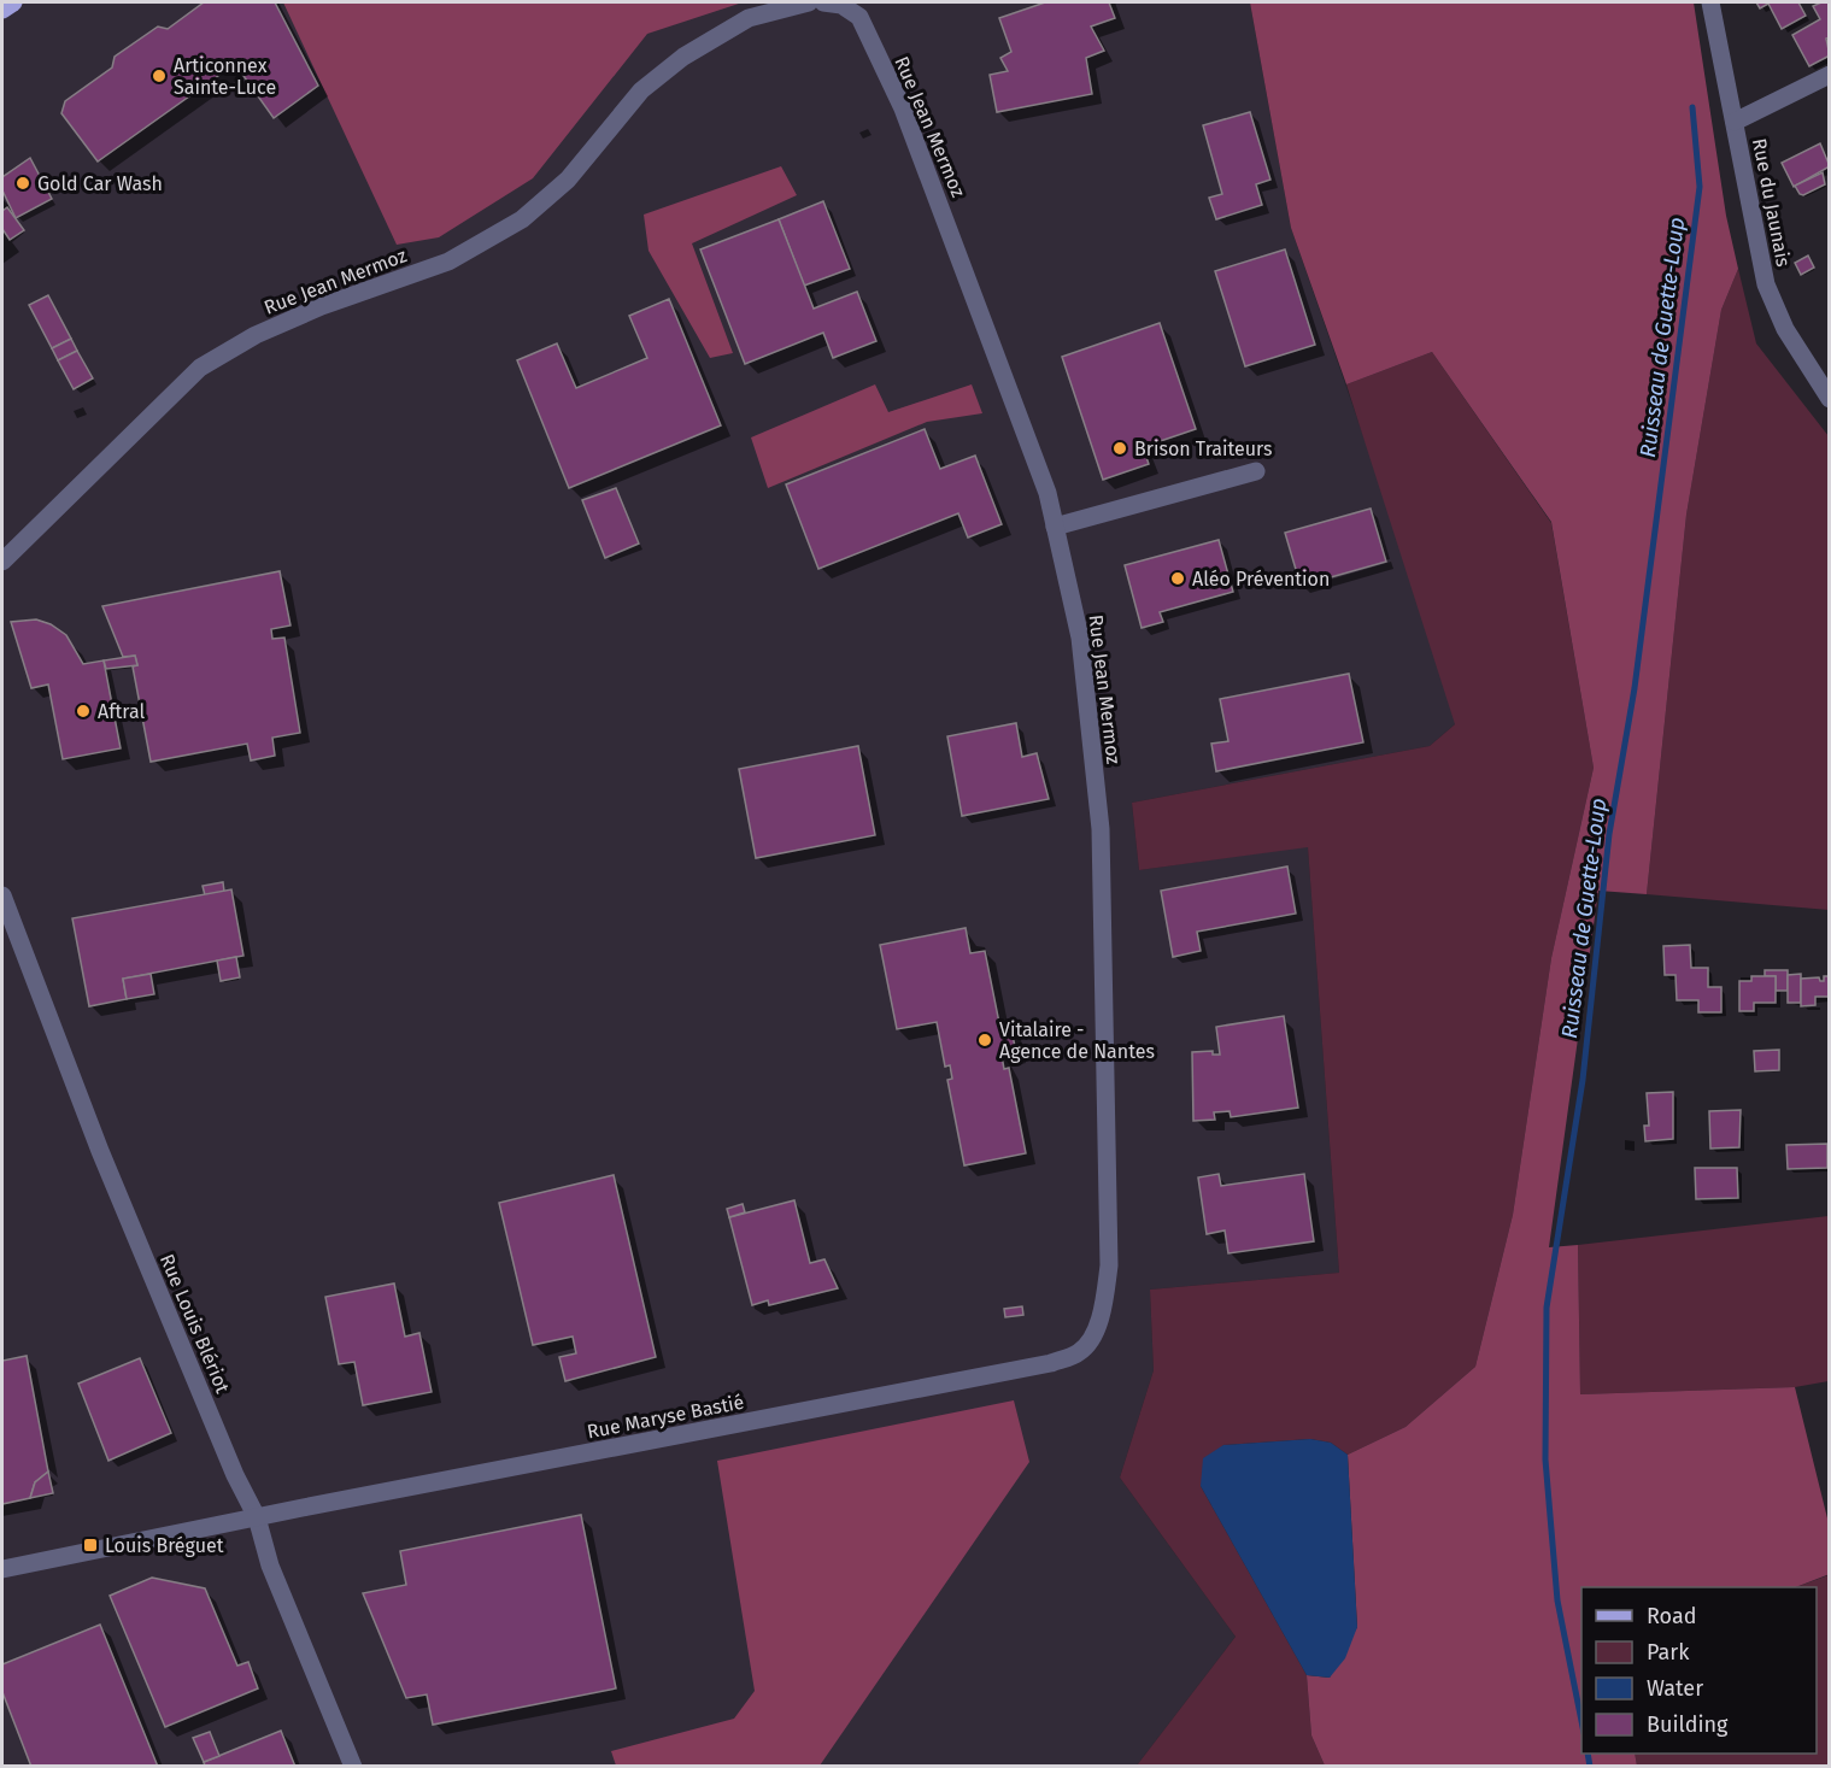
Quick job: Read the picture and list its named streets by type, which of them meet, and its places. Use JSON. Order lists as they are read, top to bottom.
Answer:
{
  "streets": {
    "street": [
      "Rue Jean Mermoz",
      "Rue du Jaunais",
      "Rue Louis Blériot",
      "Rue Maryse Bastié"
    ]
  },
  "crossings": [
    ["Rue Jean Mermoz", "Rue Maryse Bastié"],
    ["Rue Louis Blériot", "Rue Maryse Bastié"]
  ],
  "water": ["Ruisseau de Guette-Loup"],
  "places": {
    "other": [
      "Articonnex Sainte-Luce",
      "Gold Car Wash",
      "Brison Traiteurs",
      "Aléo Prévention",
      "Aftral",
      "Vitalaire - Agence de Nantes"
    ],
    "transit": ["Louis Bréguet"]
  },
  "legend": [
    "Road",
    "Park",
    "Water",
    "Building"
  ]
}
